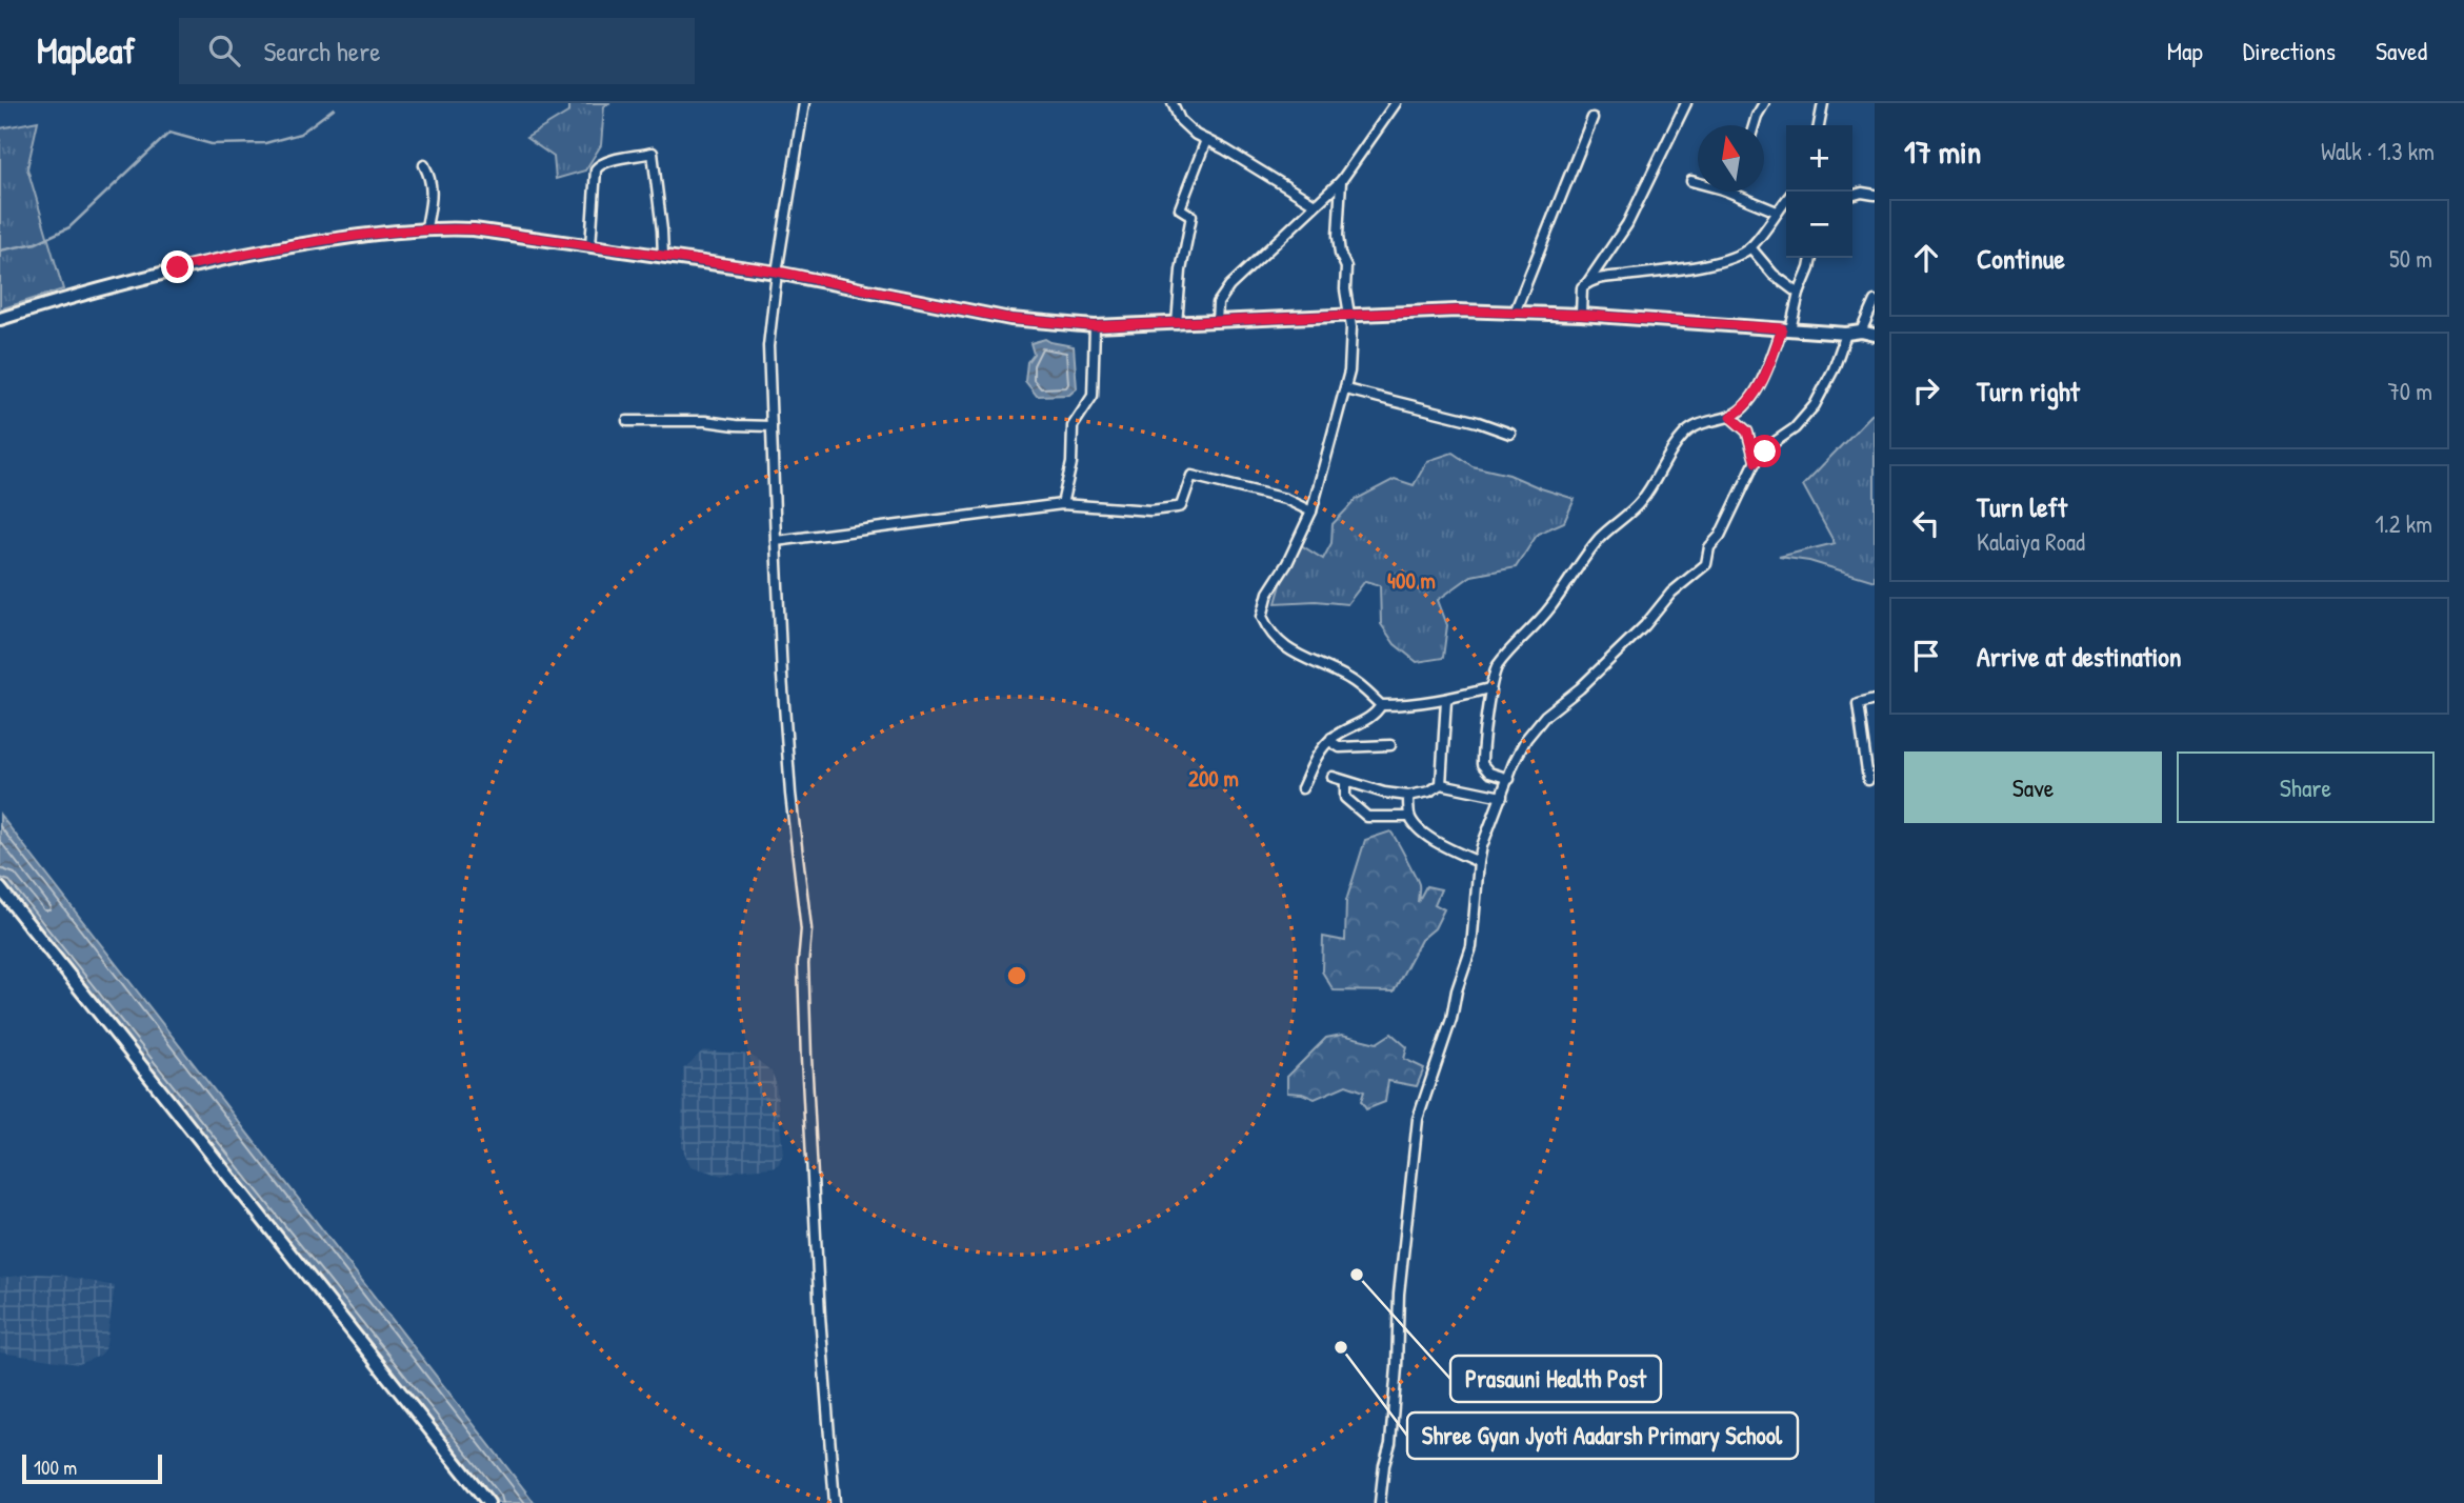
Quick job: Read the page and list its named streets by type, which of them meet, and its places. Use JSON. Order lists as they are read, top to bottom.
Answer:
{
  "places": ["Prasauni Health Post", "Shree Gyan Jyoti Aadarsh Primary School"],
  "scale_bar": "100 m",
  "north": "top",
  "page": {
    "header": "Mapleaf",
    "search": "Search here",
    "nav": ["Map", "Directions", "Saved"],
    "heading": ["17 min", "Walk · 1.3 km"],
    "map_buttons": ["+", "−"],
    "list": [
      ["Continue", "50 m"],
      ["Turn right", "70 m"],
      ["Turn left", "Kalaiya Road", "1.2 km"],
      "Arrive at destination"
    ],
    "buttons": ["Save", "Share"],
    "scale": "100 m"
  },
  "rings": ["400 m", "200 m"]
}
